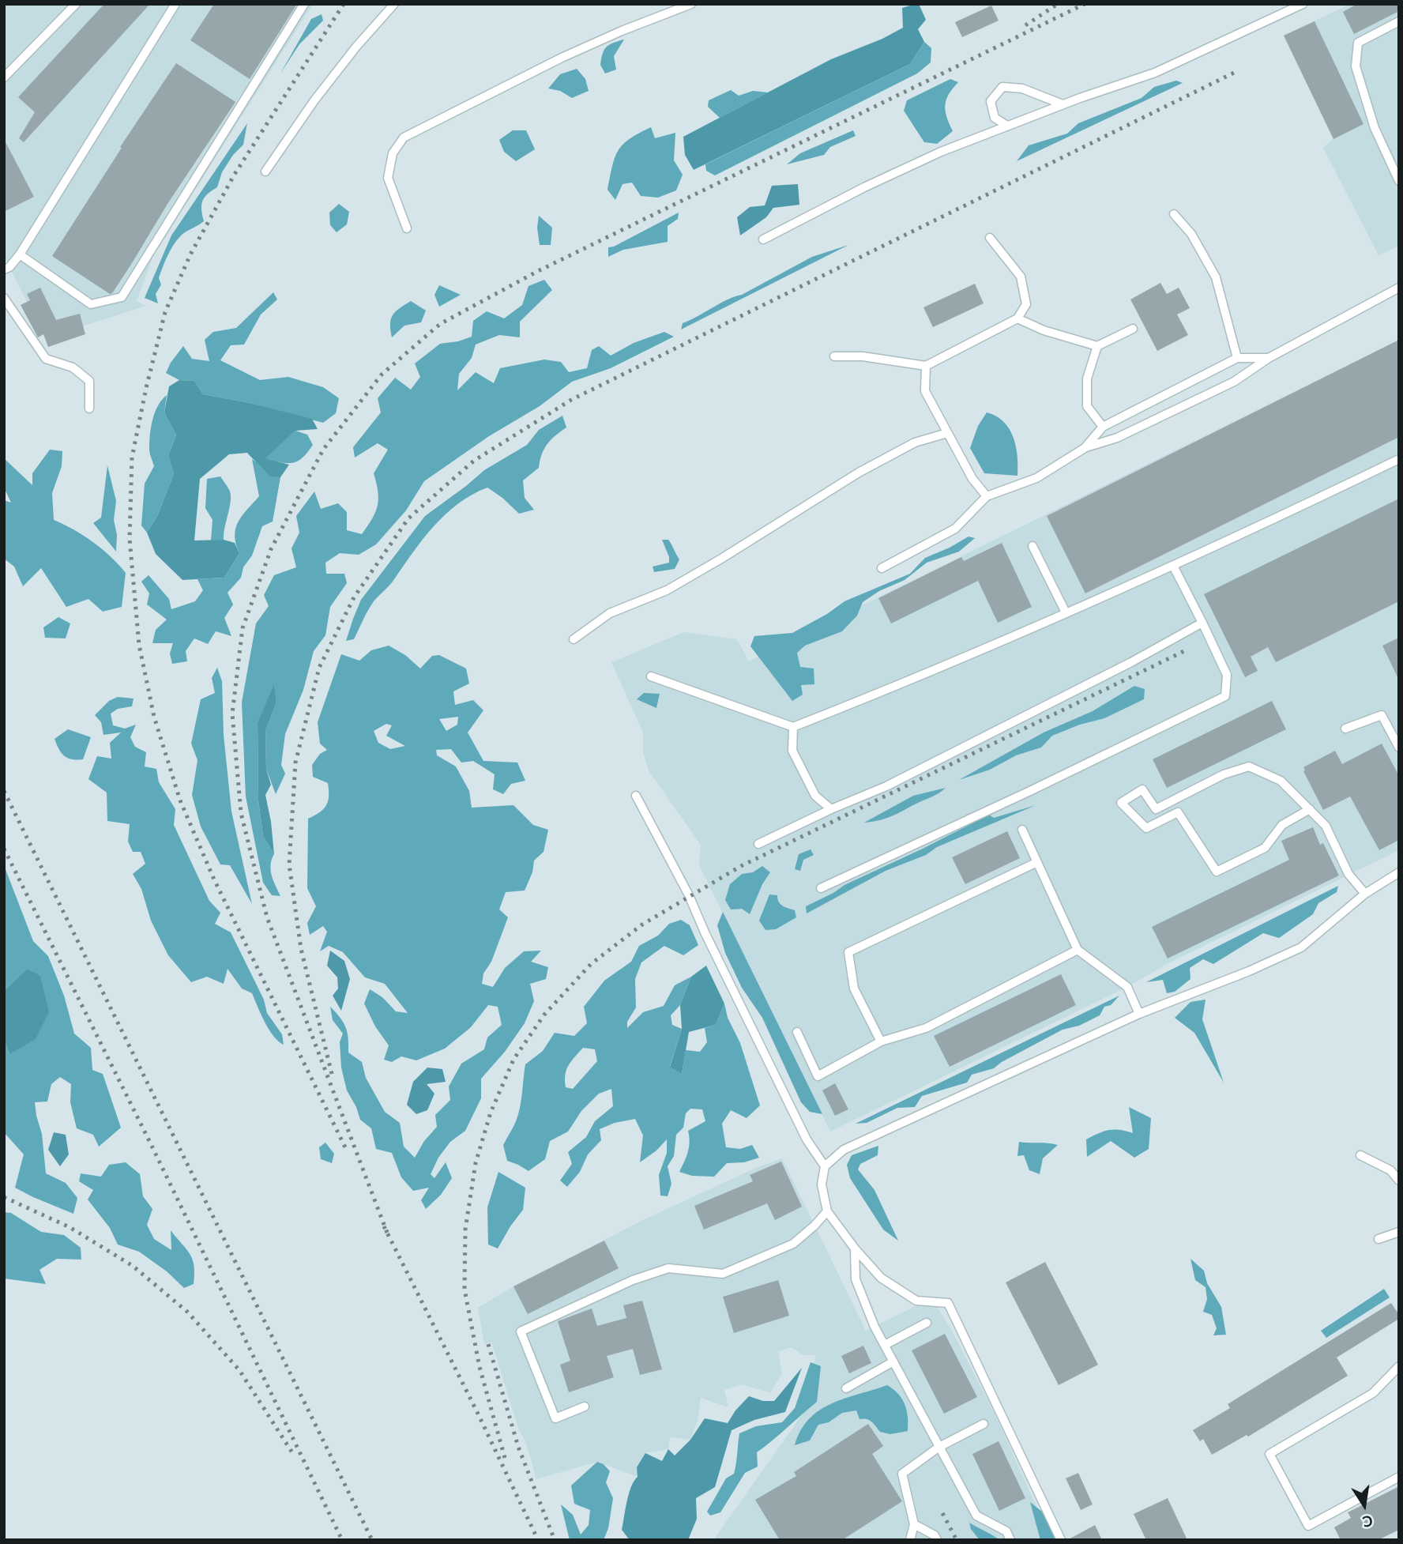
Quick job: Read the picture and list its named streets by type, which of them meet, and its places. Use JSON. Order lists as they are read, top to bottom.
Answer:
{
  "north": "bottom"
}
